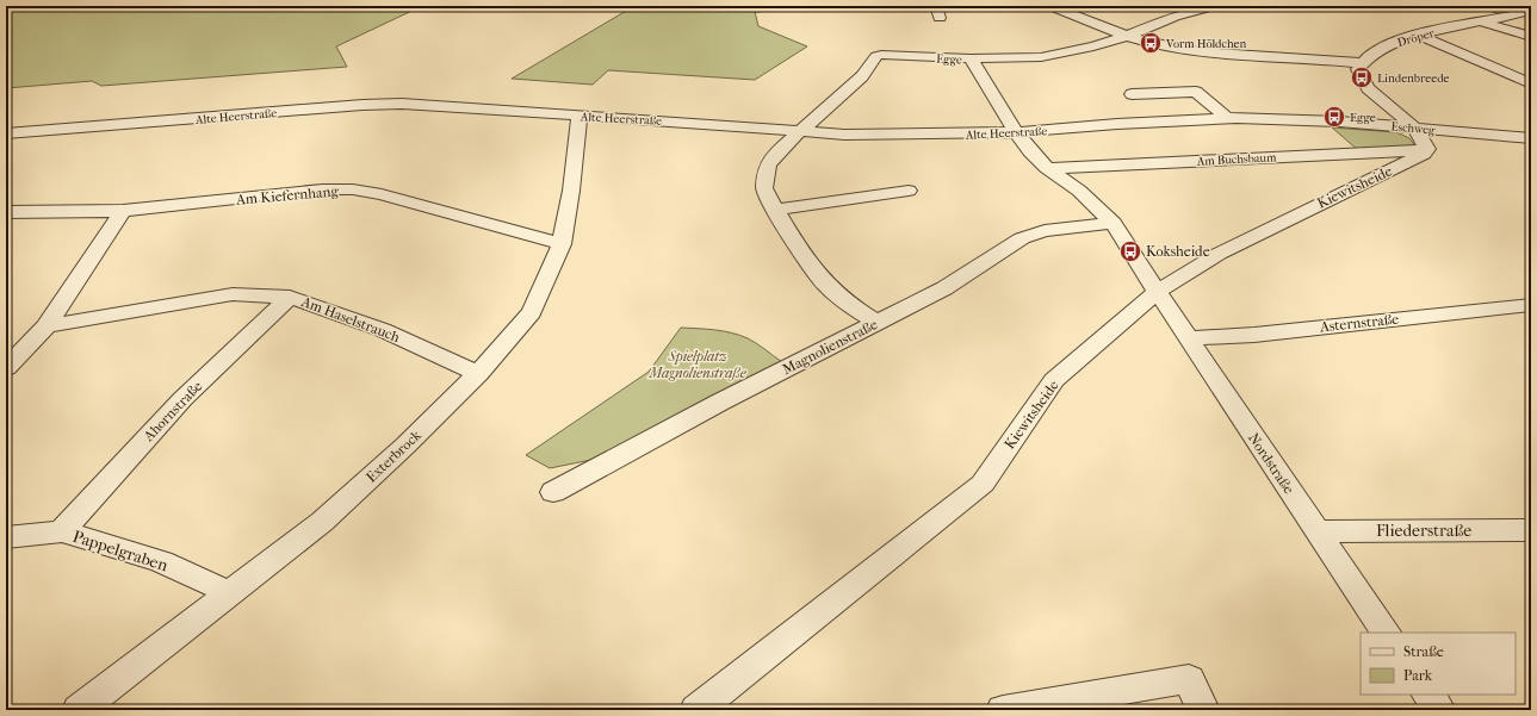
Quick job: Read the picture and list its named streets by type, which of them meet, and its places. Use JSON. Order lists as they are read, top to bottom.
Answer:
{
  "streets": {
    "street": [
      "Dröper",
      "Egge",
      "Alte Heerstraße",
      "Eschweg",
      "Am Buchsbaum",
      "Kiewitsheide",
      "Am Kiefernhang",
      "Am Haselstrauch",
      "Asternstraße",
      "Magnolienstraße",
      "Ahornstraße",
      "Exterbrock",
      "Nordstraße",
      "Fliederstraße",
      "Pappelgraben"
    ]
  },
  "crossings": [
    ["Egge", "Alte Heerstraße"],
    ["Alte Heerstraße", "Eschweg"],
    ["Alte Heerstraße", "Exterbrock"],
    ["Am Buchsbaum", "Kiewitsheide"],
    ["Kiewitsheide", "Nordstraße"],
    ["Am Kiefernhang", "Exterbrock"],
    ["Am Haselstrauch", "Ahornstraße"],
    ["Am Haselstrauch", "Exterbrock"],
    ["Asternstraße", "Nordstraße"],
    ["Ahornstraße", "Pappelgraben"],
    ["Exterbrock", "Pappelgraben"],
    ["Nordstraße", "Fliederstraße"]
  ],
  "parks": ["Spielplatz Magnolienstraße"],
  "places": {
    "bus stop": [
      "Vorm Höldchen",
      "Lindenbreede",
      "Egge",
      "Koksheide"
    ]
  },
  "legend": ["Straße", "Park"]
}
